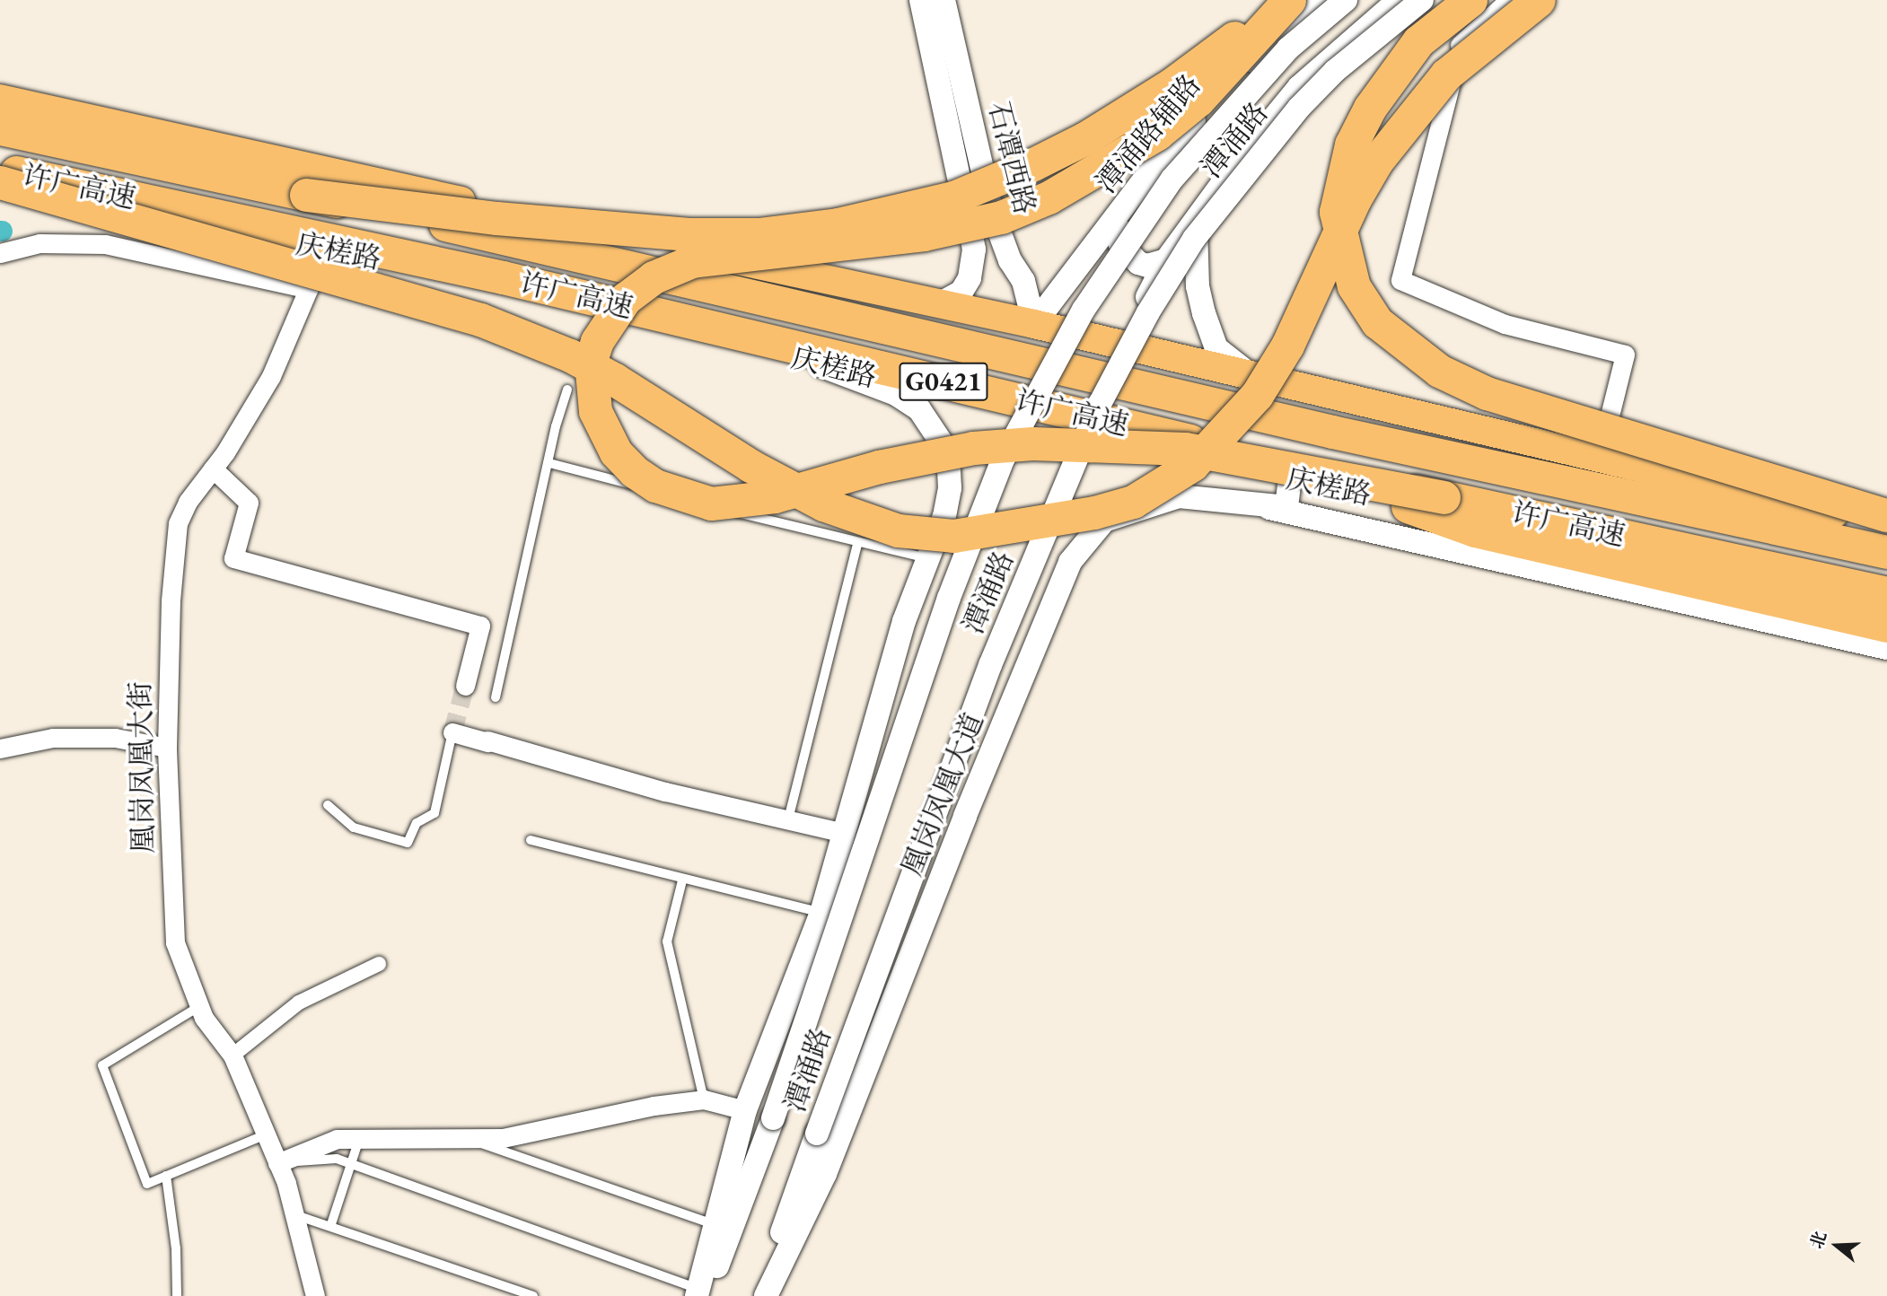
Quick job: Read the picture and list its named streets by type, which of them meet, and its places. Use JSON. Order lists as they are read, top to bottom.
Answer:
{
  "streets": {
    "highway": ["许广高速", "G0421"],
    "main road": ["庆槎路"],
    "street": [
      "潭涌路辅路",
      "潭涌路",
      "石潭西路",
      "凰岗凤凰大街",
      "凰岗凤凰大道"
    ]
  },
  "crossings": [
    ["潭涌路辅路", "石潭西路"],
    ["庆槎路", "凰岗凤凰大街"],
    ["庆槎路", "凰岗凤凰大道"]
  ],
  "north": "left"
}
